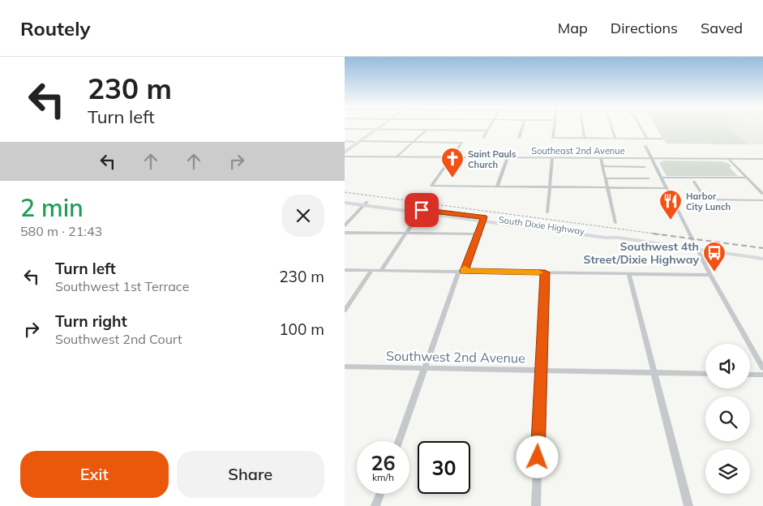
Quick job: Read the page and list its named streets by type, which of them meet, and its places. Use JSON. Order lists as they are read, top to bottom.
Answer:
{
  "streets": {
    "main road": ["South Dixie Highway"],
    "street": ["Southeast 2nd Avenue", "Southwest 2nd Avenue"]
  },
  "places": {
    "church": ["Saint Pauls Church"],
    "restaurant": ["Harbor City Lunch"],
    "bus stop": ["Southwest 4th Street/Dixie Highway"]
  },
  "page": {
    "header": "Routely",
    "nav": ["Map", "Directions", "Saved"],
    "turn": ["230 m", "Turn left"],
    "heading": ["2 min", "580 m · 21:43"],
    "list": [
      {
        "name": "Turn left",
        "note": "Southwest 1st Terrace",
        "value": "230 m"
      },
      {
        "name": "Turn right",
        "note": "Southwest 2nd Court",
        "value": "100 m"
      }
    ],
    "speed": "26 km/h",
    "limit": "30",
    "buttons": ["Exit", "Share"]
  }
}
